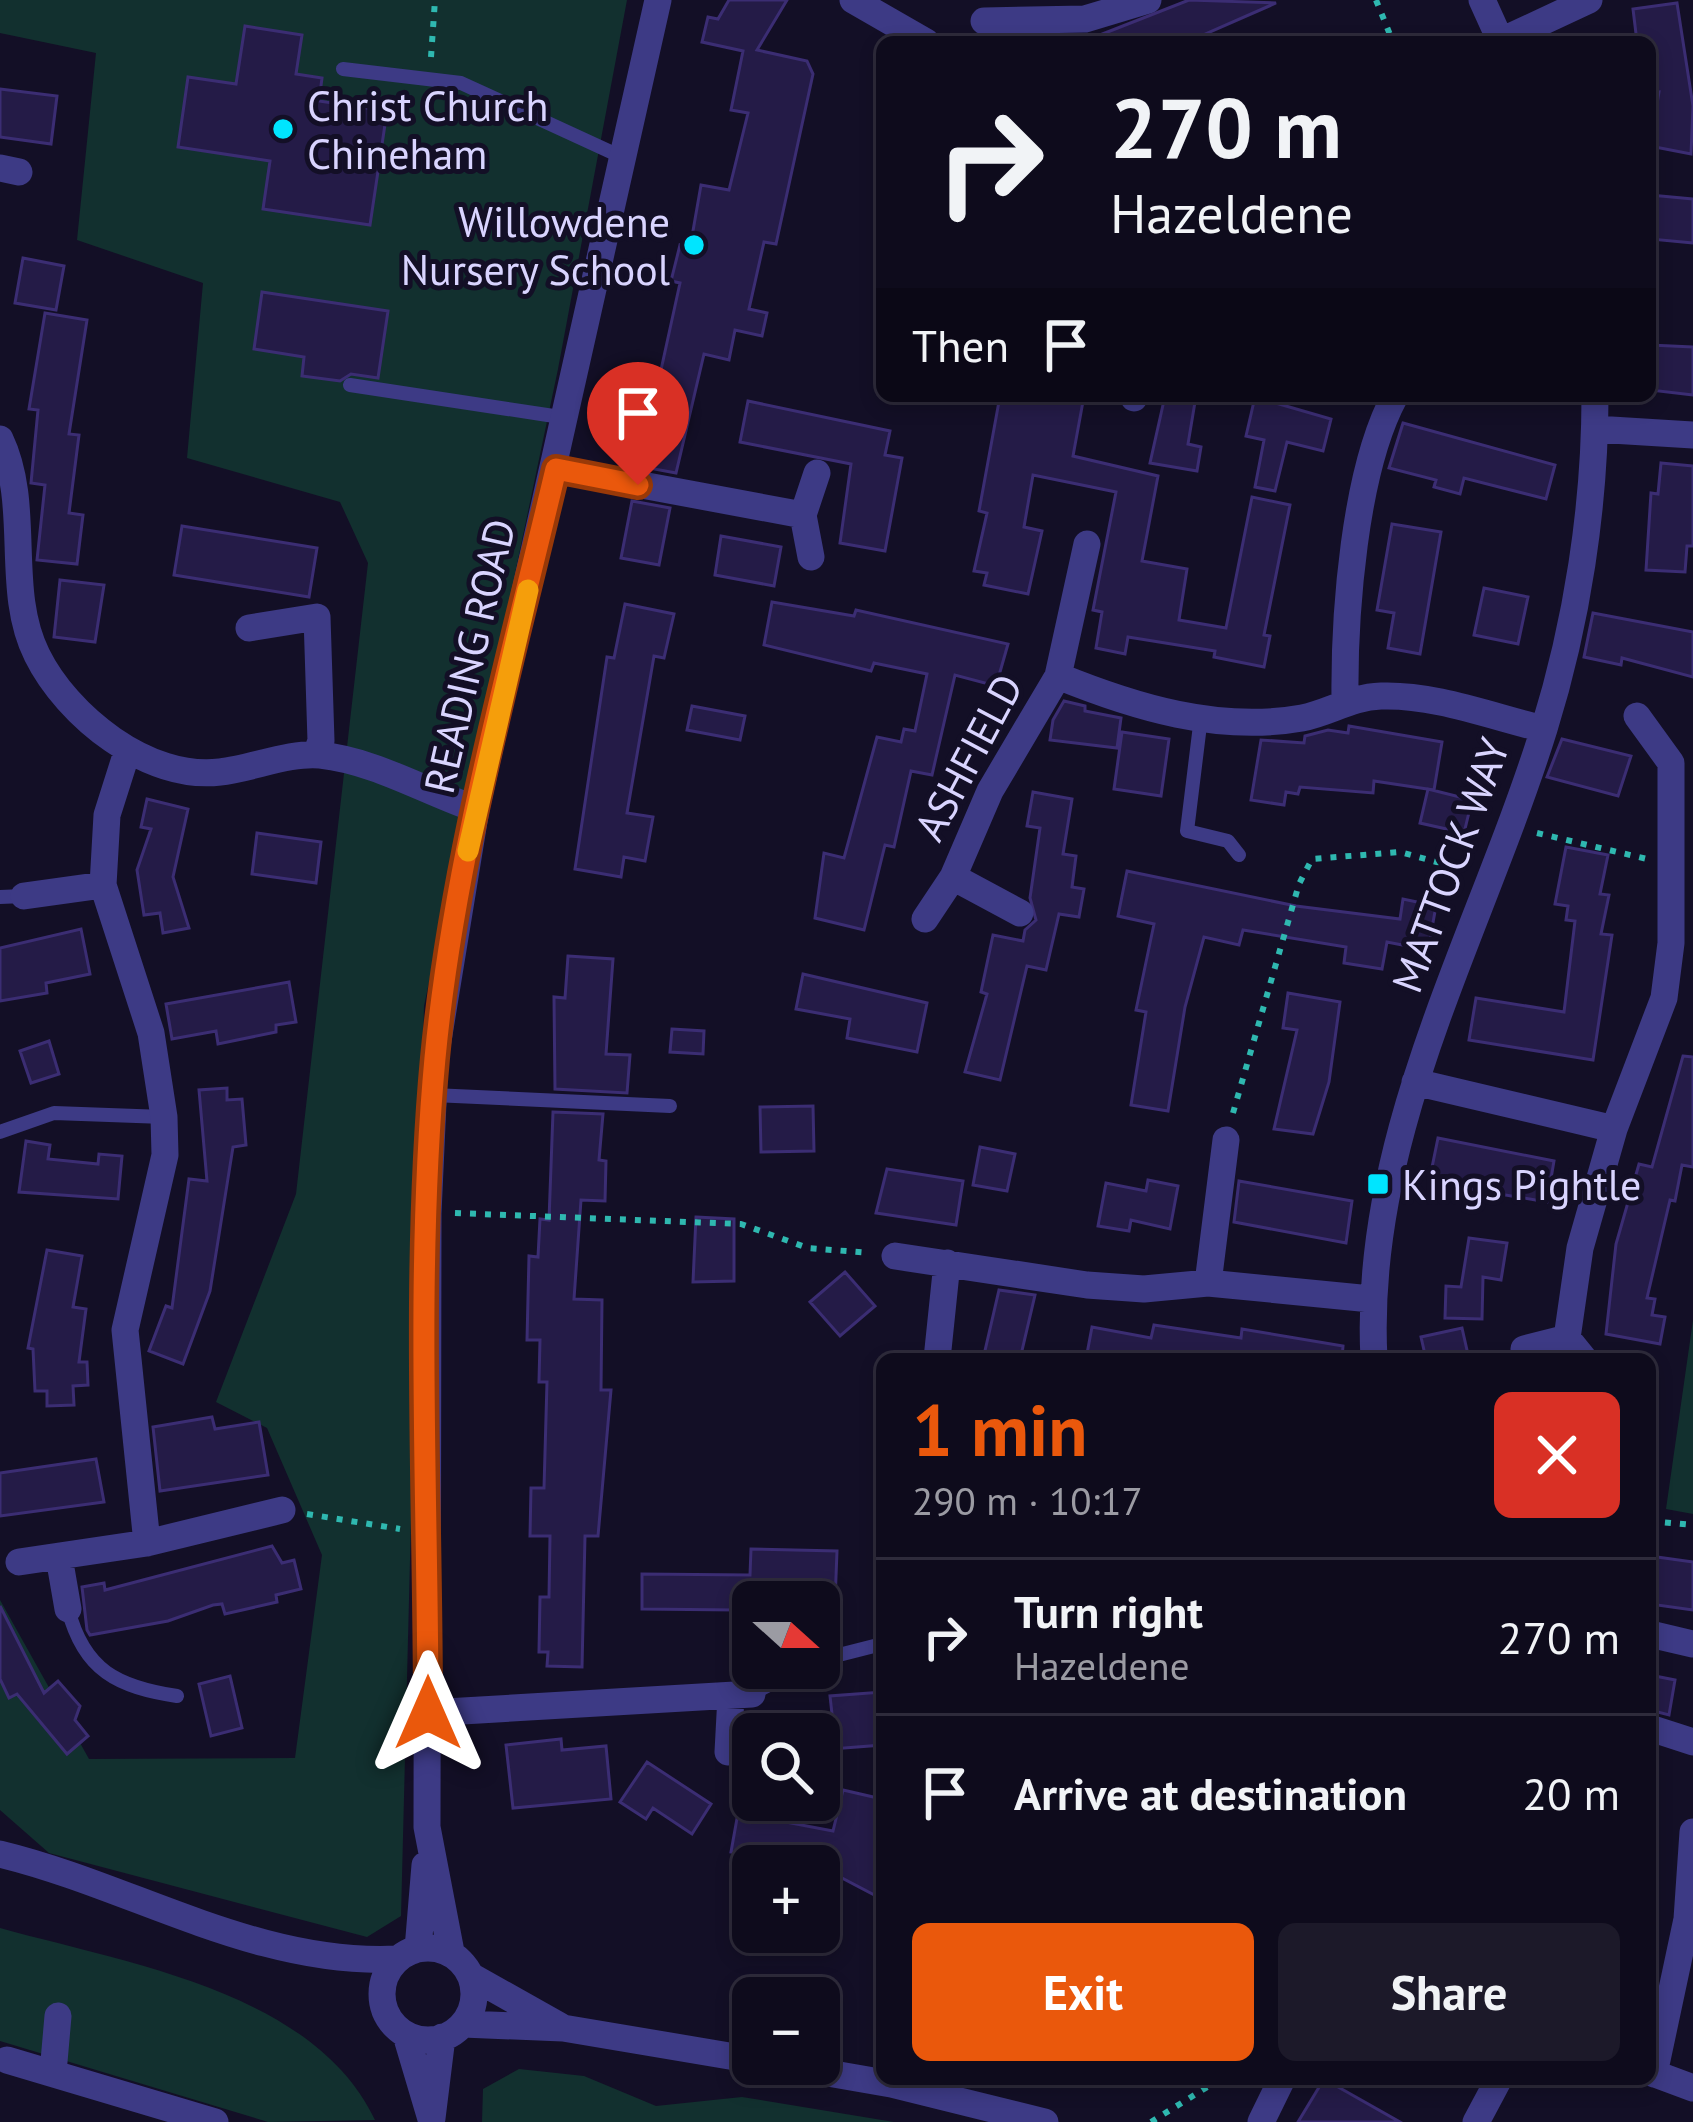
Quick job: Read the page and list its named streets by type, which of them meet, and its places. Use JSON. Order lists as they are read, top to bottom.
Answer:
{
  "streets": {
    "street": ["READING ROAD", "ASHFIELD", "MATTOCK WAY"]
  },
  "crossings": [
    ["ASHFIELD", "MATTOCK WAY"]
  ],
  "places": {
    "other": ["Christ Church Chineham", "Willowdene Nursery School"],
    "transit": ["Kings Pightle"]
  },
  "north": "right",
  "page": {
    "turn": ["270 m", "Hazeldene"],
    "then": "Then",
    "heading": ["1 min", "290 m · 10:17"],
    "list": [
      {
        "name": "Turn right",
        "note": "Hazeldene",
        "value": "270 m"
      },
      {
        "name": "Arrive at destination",
        "value": "20 m"
      }
    ],
    "map_buttons": ["+", "−"],
    "buttons": ["Exit", "Share"]
  }
}
